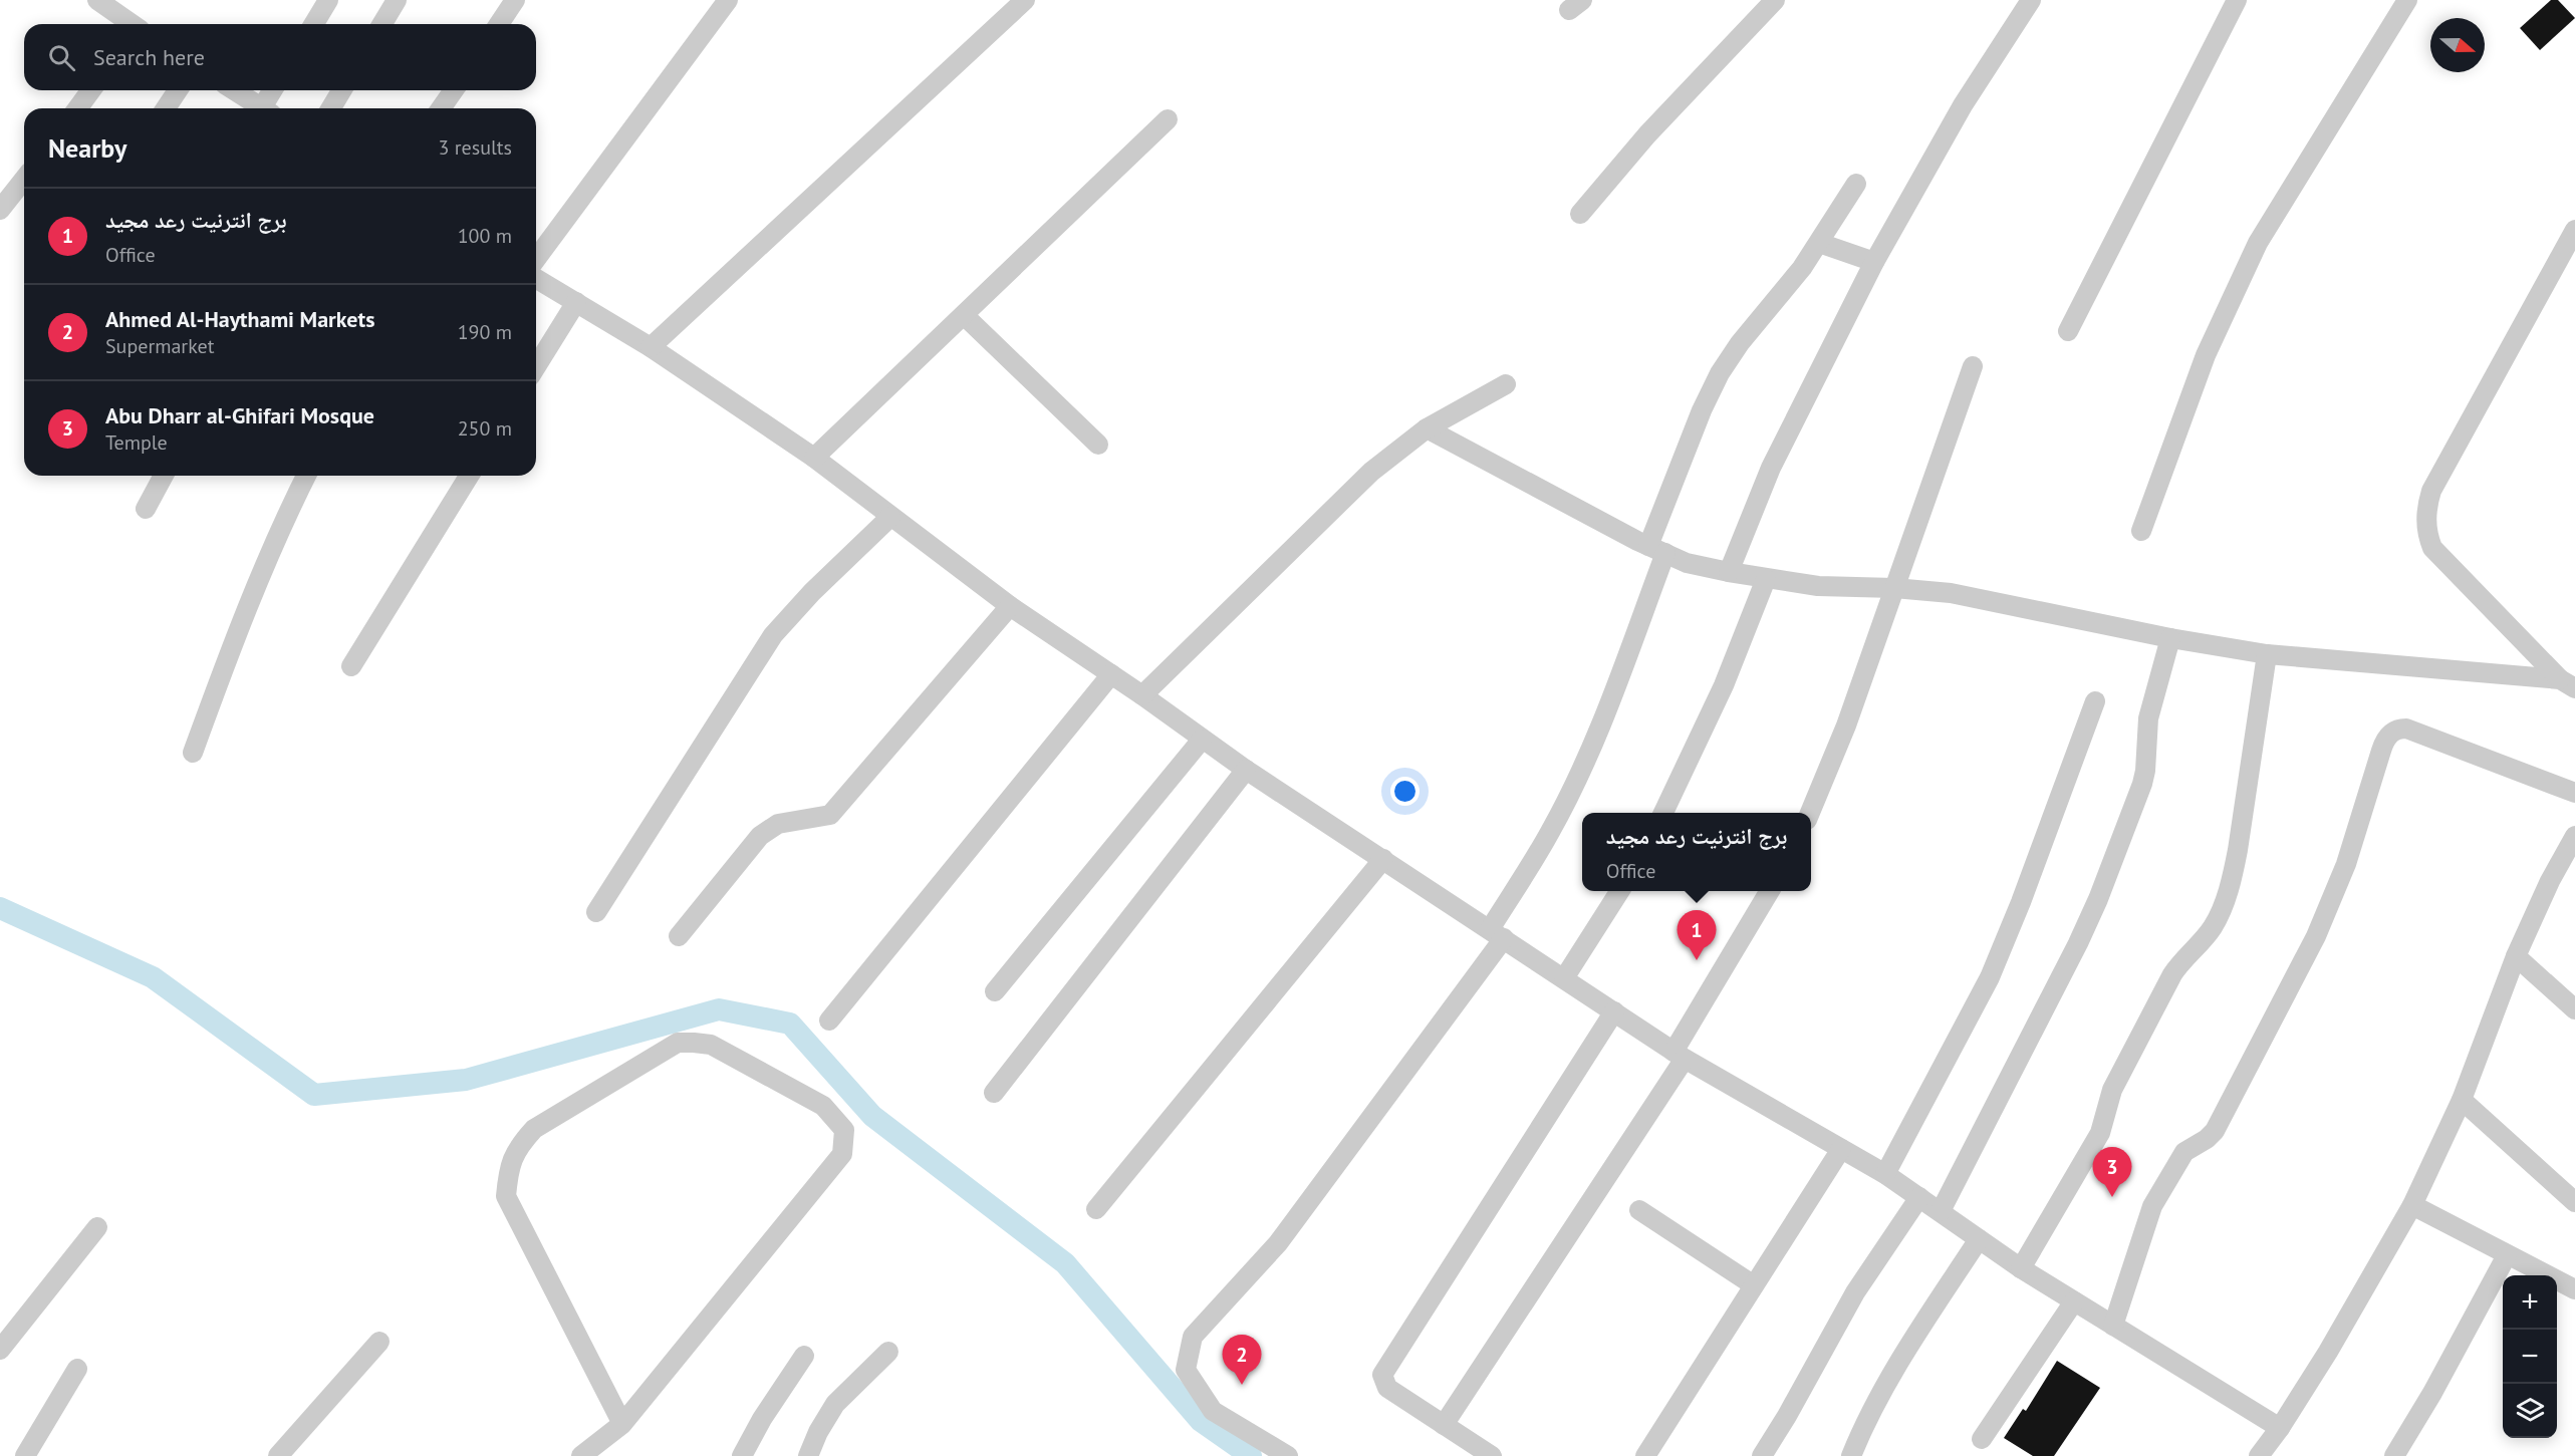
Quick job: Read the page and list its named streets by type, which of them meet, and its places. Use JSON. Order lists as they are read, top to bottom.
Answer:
{
  "north": "right",
  "page": {
    "search": "Search here",
    "heading": ["Nearby", "3 results"],
    "list": [
      {
        "mark": "1",
        "name": "برج انترنيت رعد مجيد",
        "note": "Office",
        "value": "100 m"
      },
      {
        "mark": "2",
        "name": "Ahmed Al-Haythami Markets",
        "note": "Supermarket",
        "value": "190 m"
      },
      {
        "mark": "3",
        "name": "Abu Dharr al-Ghifari Mosque",
        "note": "Temple",
        "value": "250 m"
      }
    ],
    "popup": ["برج انترنيت رعد مجيد", "Office"],
    "pins": ["1", "3", "2"],
    "map_buttons": ["+", "−"]
  }
}
